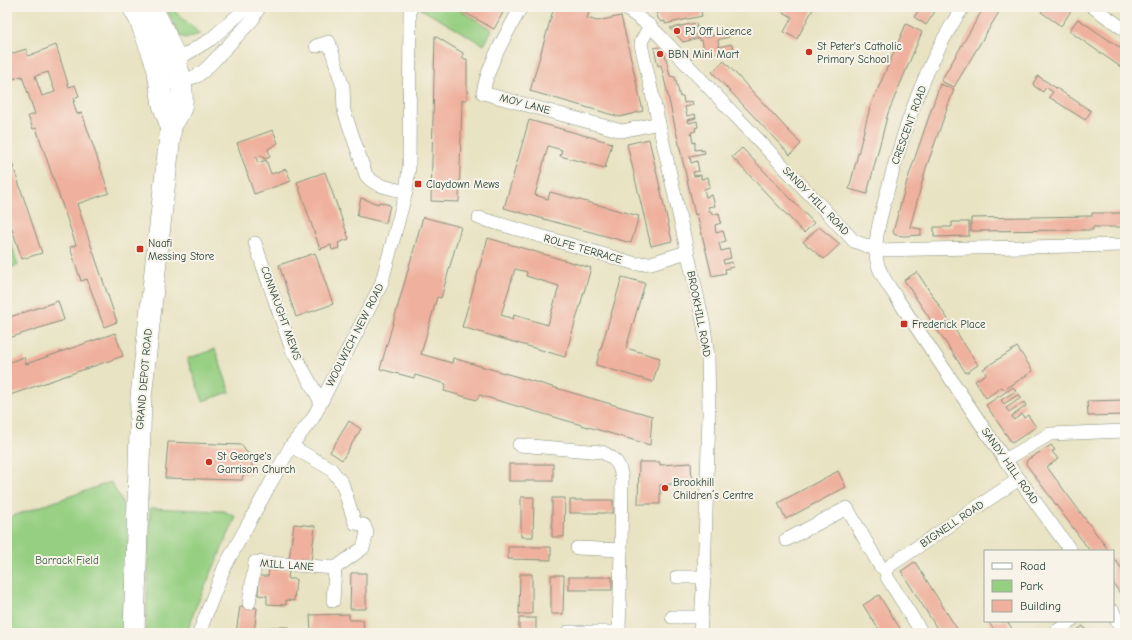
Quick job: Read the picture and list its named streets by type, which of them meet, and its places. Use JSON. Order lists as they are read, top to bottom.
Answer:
{
  "streets": {
    "highway": ["GRAND DEPOT ROAD"],
    "street": [
      "MOY LANE",
      "CRESCENT ROAD",
      "SANDY HILL ROAD",
      "ROLFE TERRACE",
      "CONNAUGHT MEWS",
      "BROOKHILL ROAD",
      "WOOLWICH NEW ROAD",
      "BIGNELL ROAD",
      "MILL LANE"
    ]
  },
  "crossings": [
    ["MOY LANE", "BROOKHILL ROAD"],
    ["CRESCENT ROAD", "SANDY HILL ROAD"],
    ["SANDY HILL ROAD", "BROOKHILL ROAD"],
    ["SANDY HILL ROAD", "BIGNELL ROAD"],
    ["ROLFE TERRACE", "BROOKHILL ROAD"],
    ["CONNAUGHT MEWS", "WOOLWICH NEW ROAD"]
  ],
  "parks": ["Barrack Field"],
  "places": {
    "other": [
      "PJ Off Licence",
      "St Peter's Catholic Primary School",
      "BBN Mini Mart",
      "St George's Garrison Church",
      "Brookhill Children’s Centre"
    ],
    "transit": ["Claydown Mews", "Naafi Messing Store", "Frederick Place"]
  },
  "legend": ["Road", "Park", "Building"]
}
